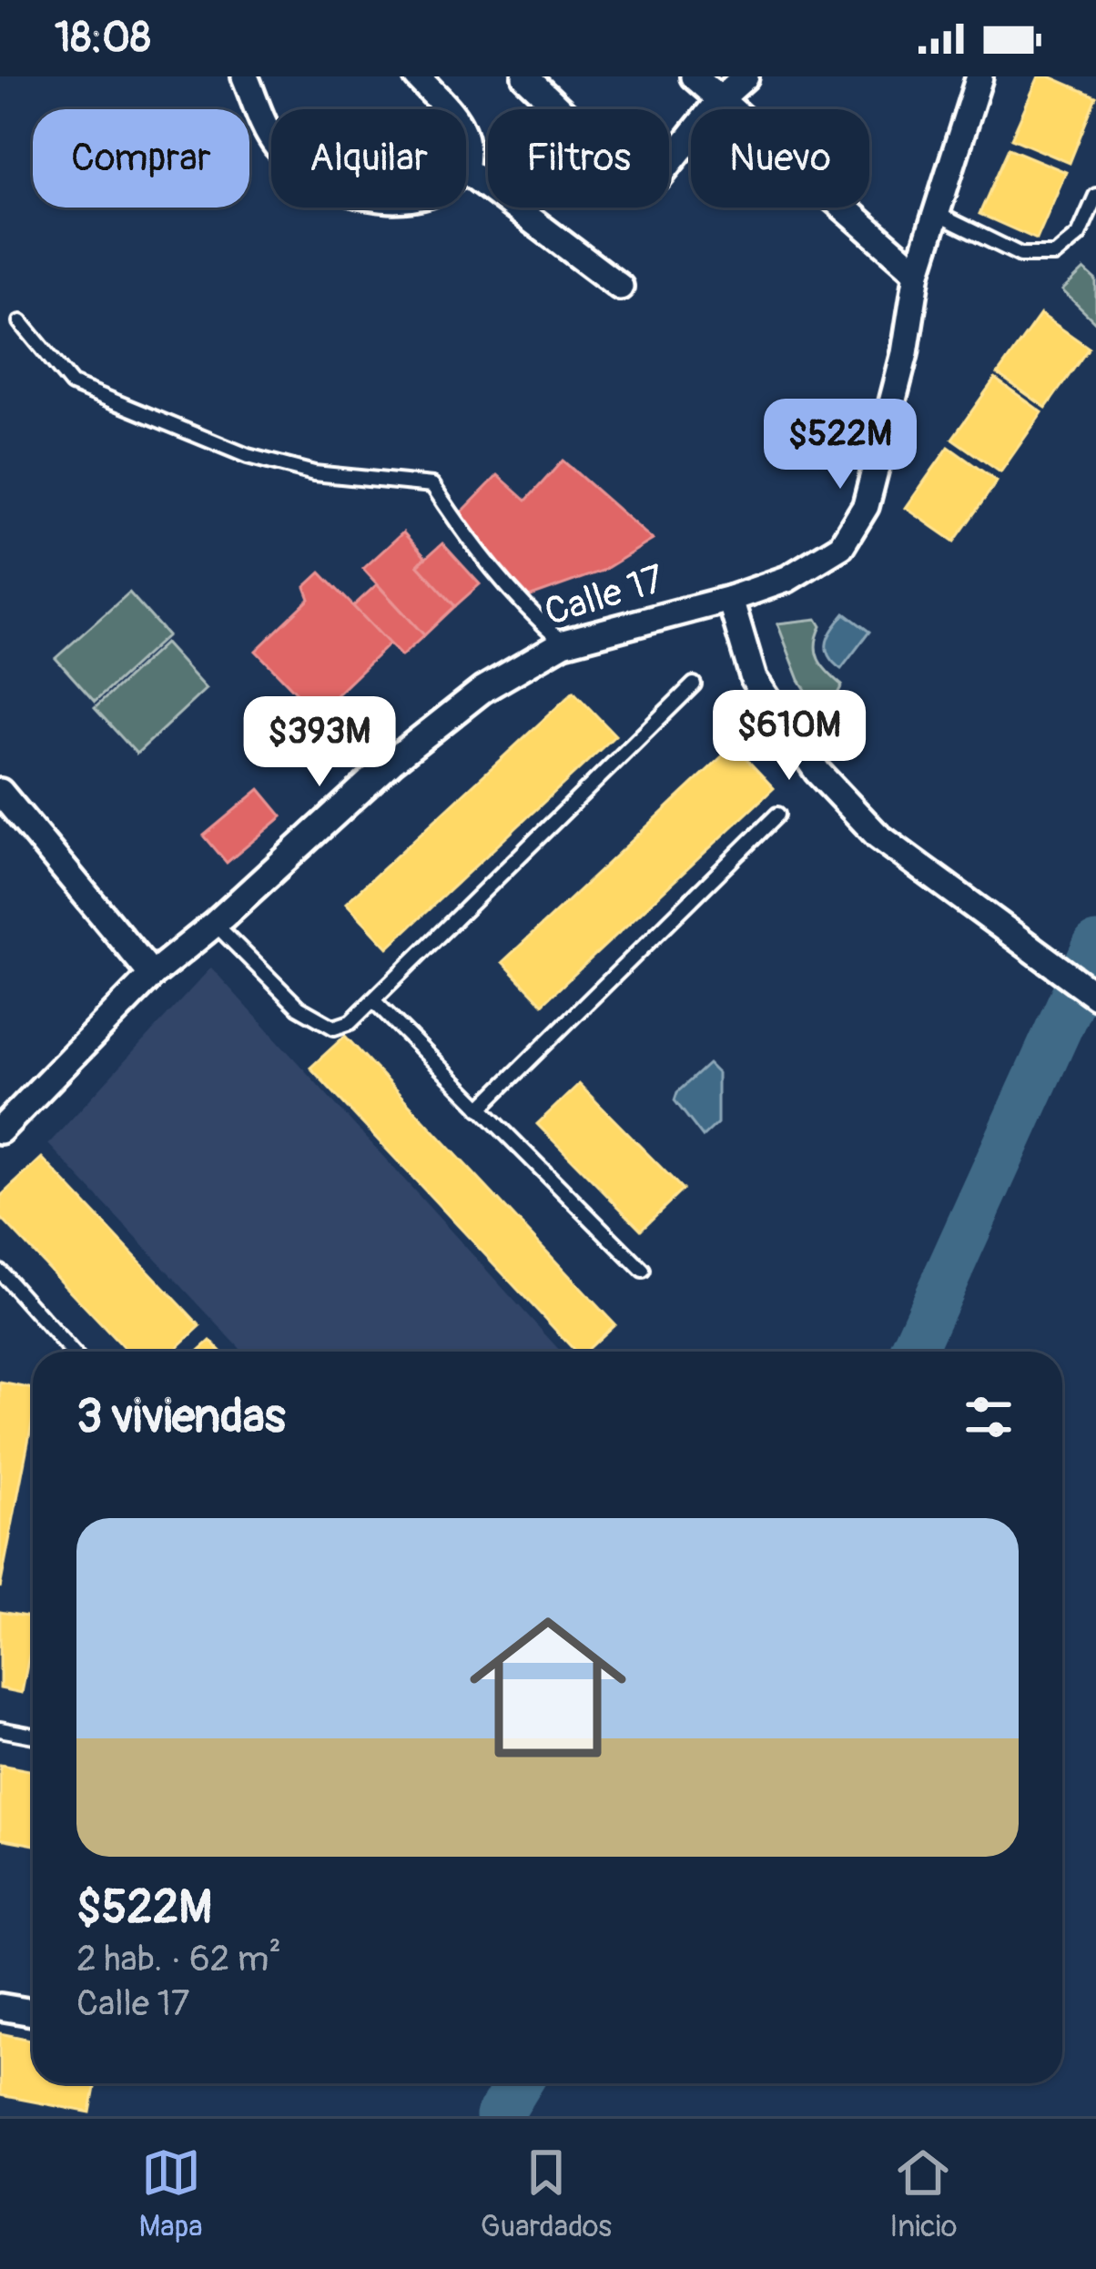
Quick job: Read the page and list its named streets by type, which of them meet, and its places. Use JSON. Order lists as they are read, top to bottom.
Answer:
{
  "streets": {
    "street": ["Calle 17"]
  },
  "page": {
    "status": "18:08",
    "chip": [
      "Comprar",
      "Alquilar",
      "Filtros",
      "Nuevo"
    ],
    "price": ["$522M", "$610M", "$393M"],
    "heading": "3 viviendas",
    "list": [
      {
        "name": "$522M",
        "note": "2 hab. · 62 m² · Calle 17"
      }
    ],
    "tabs": ["Mapa", "Guardados", "Inicio"]
  }
}
